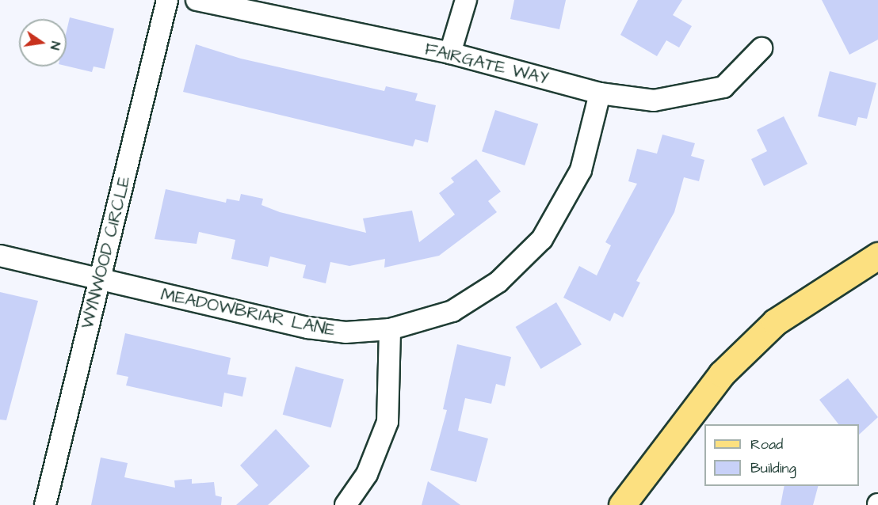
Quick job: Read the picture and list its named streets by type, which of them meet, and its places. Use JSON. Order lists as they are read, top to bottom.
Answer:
{
  "streets": {
    "street": ["FAIRGATE WAY", "WYNWOOD CIRCLE", "MEADOWBRIAR LANE"]
  },
  "crossings": [
    ["FAIRGATE WAY", "MEADOWBRIAR LANE"],
    ["WYNWOOD CIRCLE", "MEADOWBRIAR LANE"]
  ],
  "legend": ["Road", "Building"],
  "north": "right"
}
